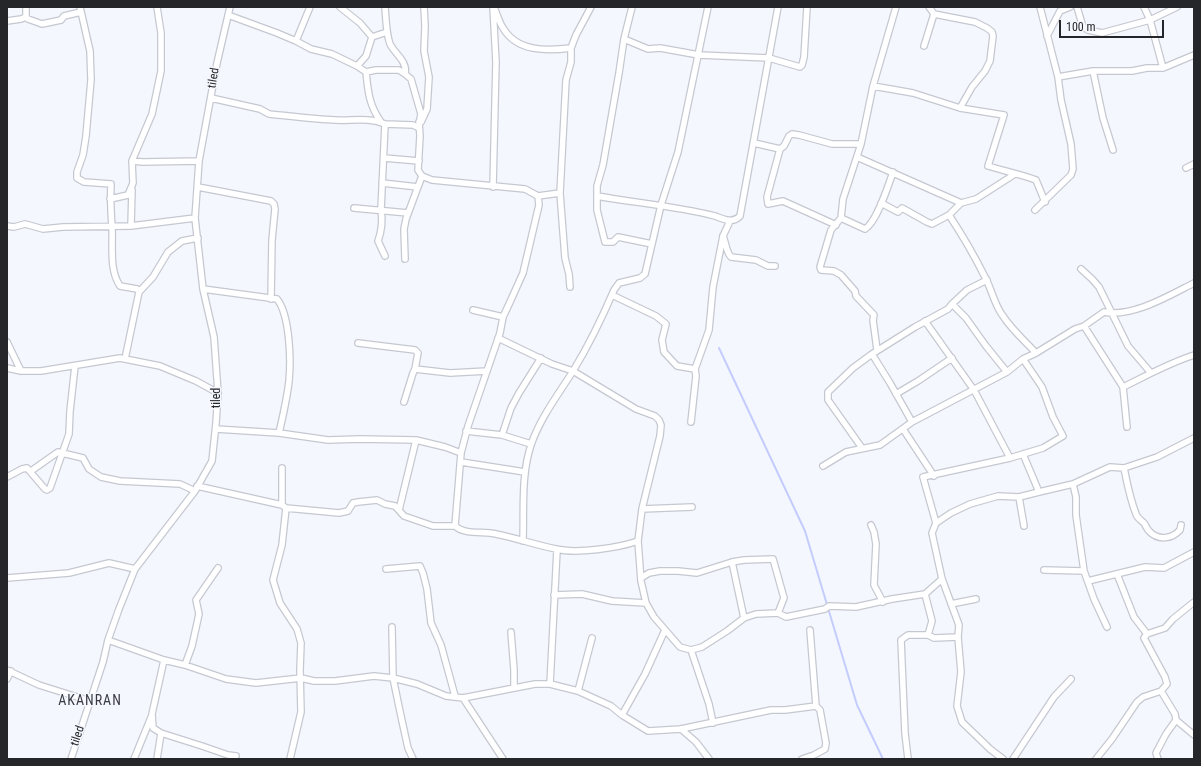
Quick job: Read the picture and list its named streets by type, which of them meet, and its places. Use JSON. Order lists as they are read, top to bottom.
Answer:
{
  "streets": {
    "street": ["tiled"]
  },
  "districts": ["AKANRAN"],
  "scale_bar": "100 m"
}
